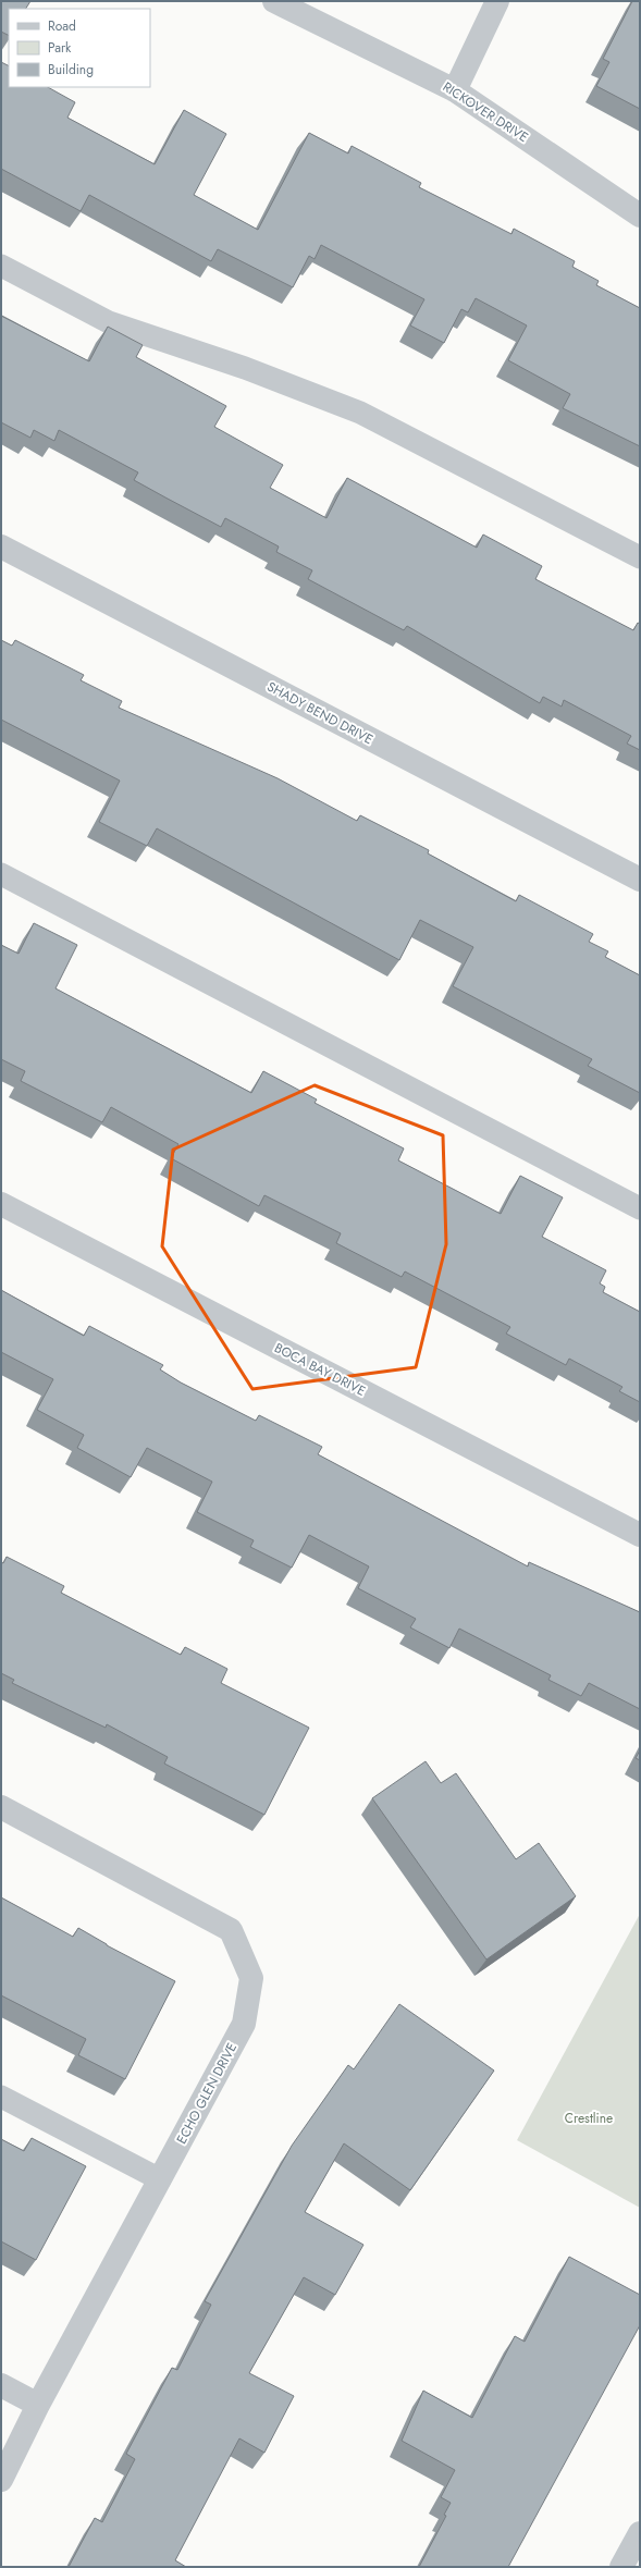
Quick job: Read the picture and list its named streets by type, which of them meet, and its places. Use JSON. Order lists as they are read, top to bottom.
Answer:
{
  "streets": {
    "street": [
      "RICKOVER DRIVE",
      "SHADY BEND DRIVE",
      "BOCA BAY DRIVE",
      "ECHO GLEN DRIVE"
    ]
  },
  "parks": ["Crestline"],
  "legend": ["Road", "Park", "Building"]
}
